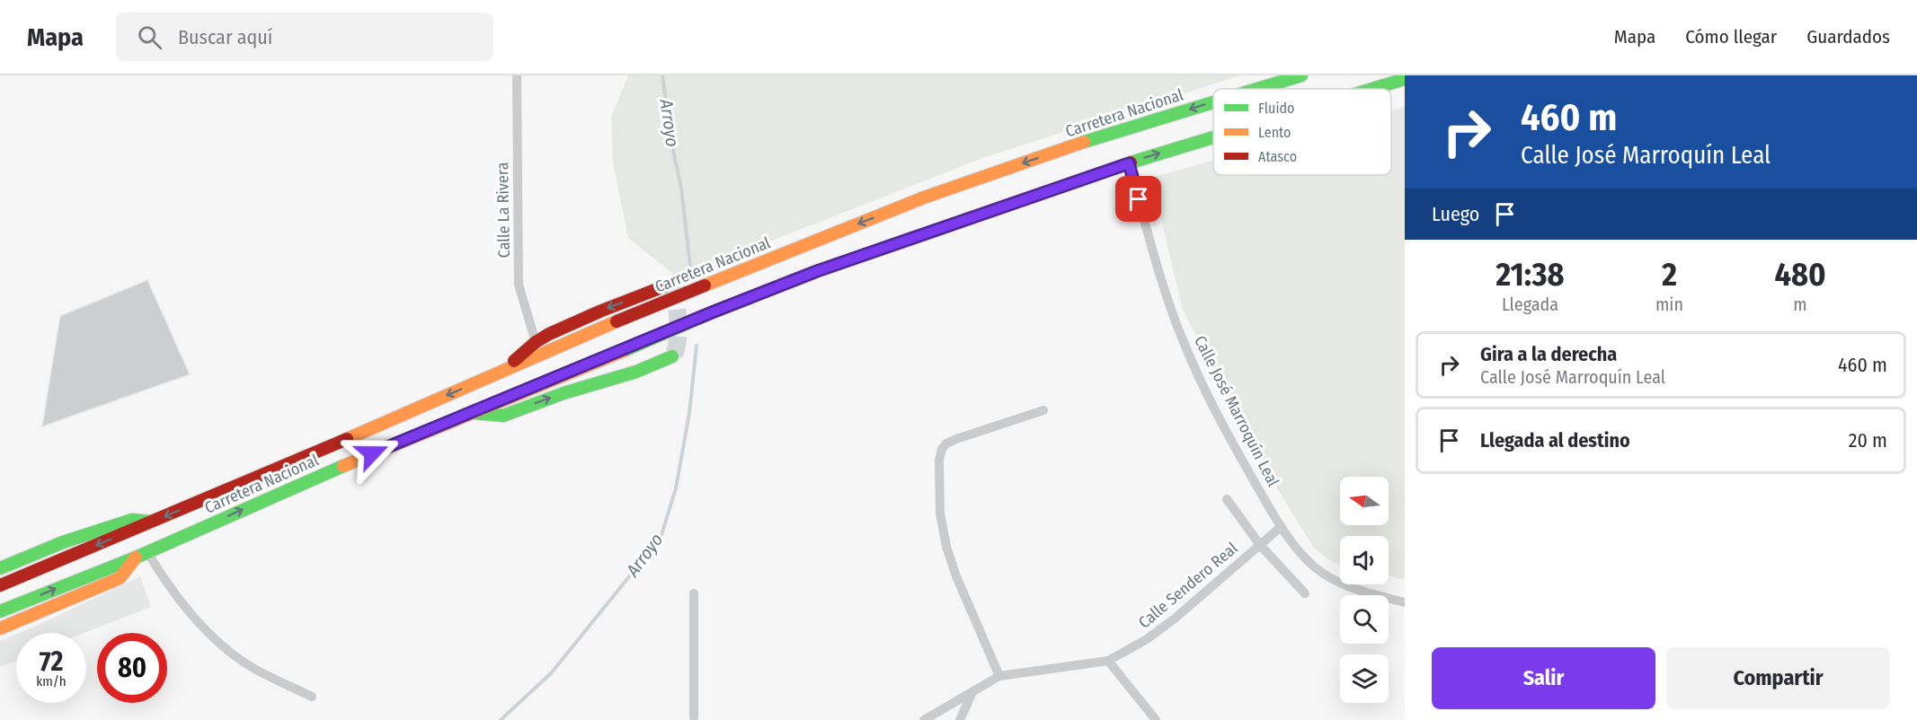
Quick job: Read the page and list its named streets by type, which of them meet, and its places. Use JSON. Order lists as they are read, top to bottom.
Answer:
{
  "streets": {
    "main road": ["Carretera Nacional"],
    "street": ["Calle La Rivera", "Calle José Marroquín Leal", "Calle Sendero Real"]
  },
  "crossings": [
    ["Carretera Nacional", "Calle José Marroquín Leal"],
    ["Calle José Marroquín Leal", "Calle Sendero Real"]
  ],
  "water": ["Arroyo"],
  "legend": ["Fluido", "Lento", "Atasco"],
  "north": "left",
  "page": {
    "header": "Mapa",
    "search": "Buscar aquí",
    "nav": ["Mapa", "Cómo llegar", "Guardados"],
    "turn": ["460 m", "Calle José Marroquín Leal"],
    "then": "Luego",
    "eta": [
      "21:38",
      "Llegada",
      "2",
      "min",
      "480",
      "m"
    ],
    "list": [
      {
        "name": "Gira a la derecha",
        "note": "Calle José Marroquín Leal",
        "value": "460 m"
      },
      {
        "name": "Llegada al destino",
        "value": "20 m"
      }
    ],
    "speed": "72 km/h",
    "limit": "80",
    "buttons": ["Salir", "Compartir"]
  }
}
